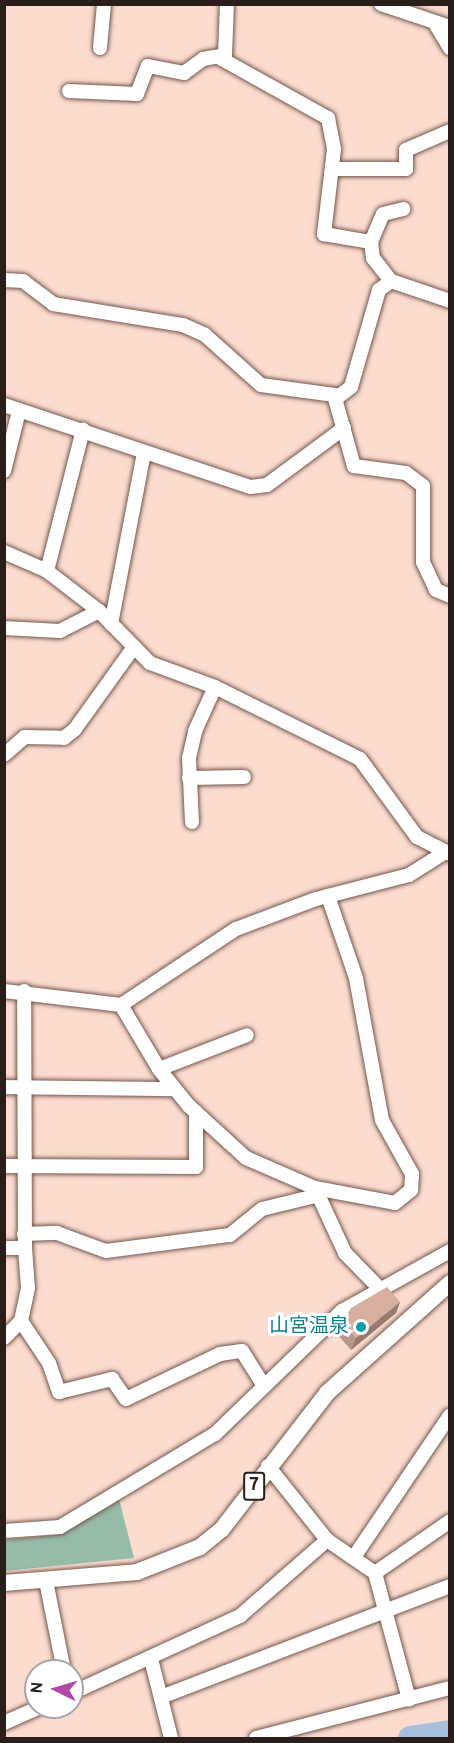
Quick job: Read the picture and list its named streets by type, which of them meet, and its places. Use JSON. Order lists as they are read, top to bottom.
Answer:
{
  "streets": {
    "main road": ["7"]
  },
  "places": ["山宮温泉"],
  "north": "left"
}
